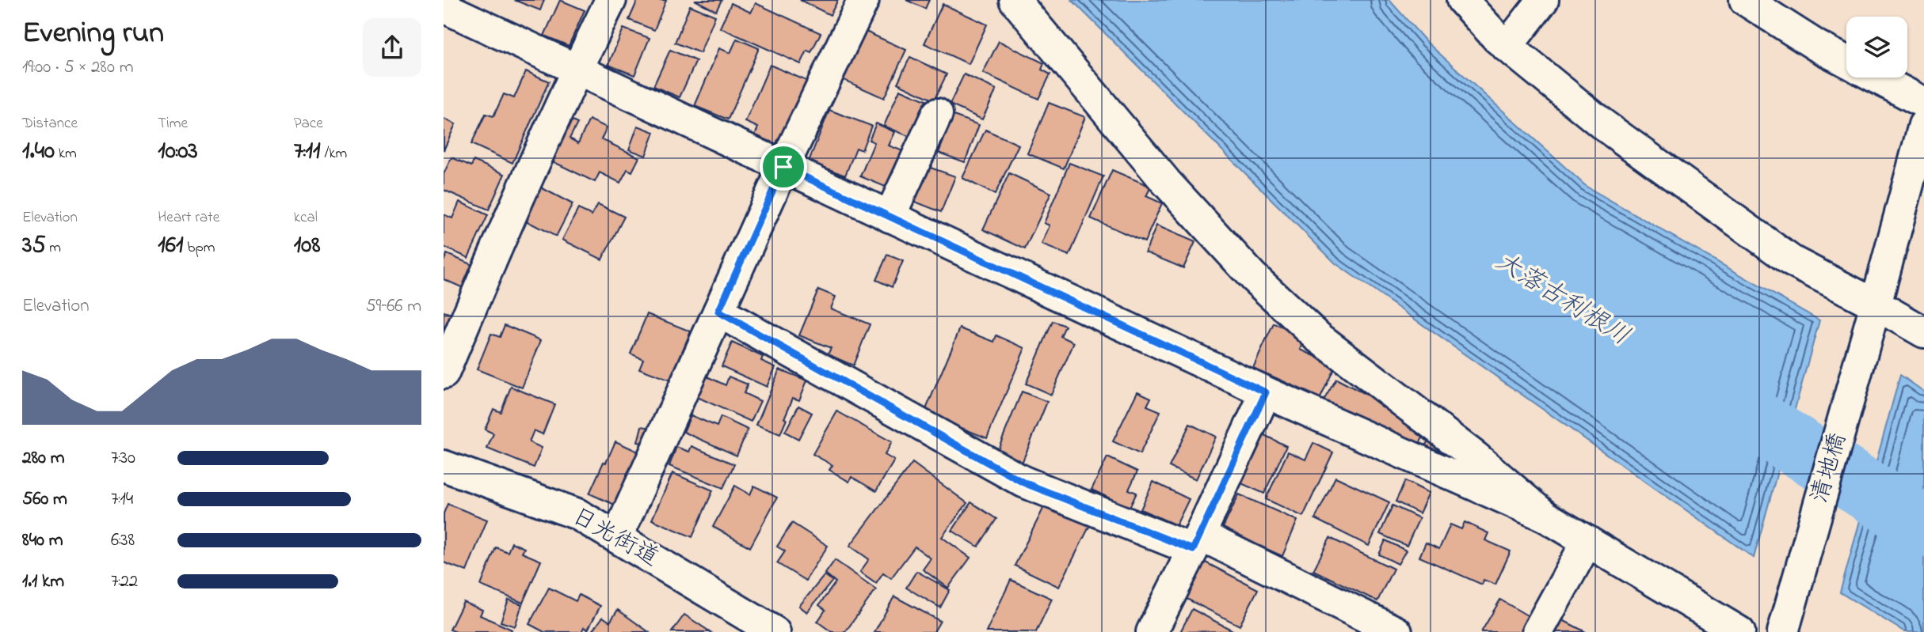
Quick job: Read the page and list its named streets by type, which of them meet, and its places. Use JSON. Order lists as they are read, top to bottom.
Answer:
{
  "streets": {
    "street": ["清地橋", "日光街道"]
  },
  "water": ["大落古利根川"],
  "page": {
    "heading": ["Evening run", "19:00 · 5 × 280 m"],
    "stats": [
      ["Distance", "1.40 km"],
      ["Time", "10:03"],
      ["Pace", "7:11 /km"],
      ["Elevation", "35 m"],
      ["Heart rate", "161 bpm"],
      ["kcal", "108"]
    ],
    "chart": ["Elevation", "59–66 m"],
    "list": [
      {
        "name": "280 m",
        "note": "7:30"
      },
      {
        "name": "560 m",
        "note": "7:14"
      },
      {
        "name": "840 m",
        "note": "6:38"
      },
      {
        "name": "1.1 km",
        "note": "7:22"
      }
    ]
  }
}
